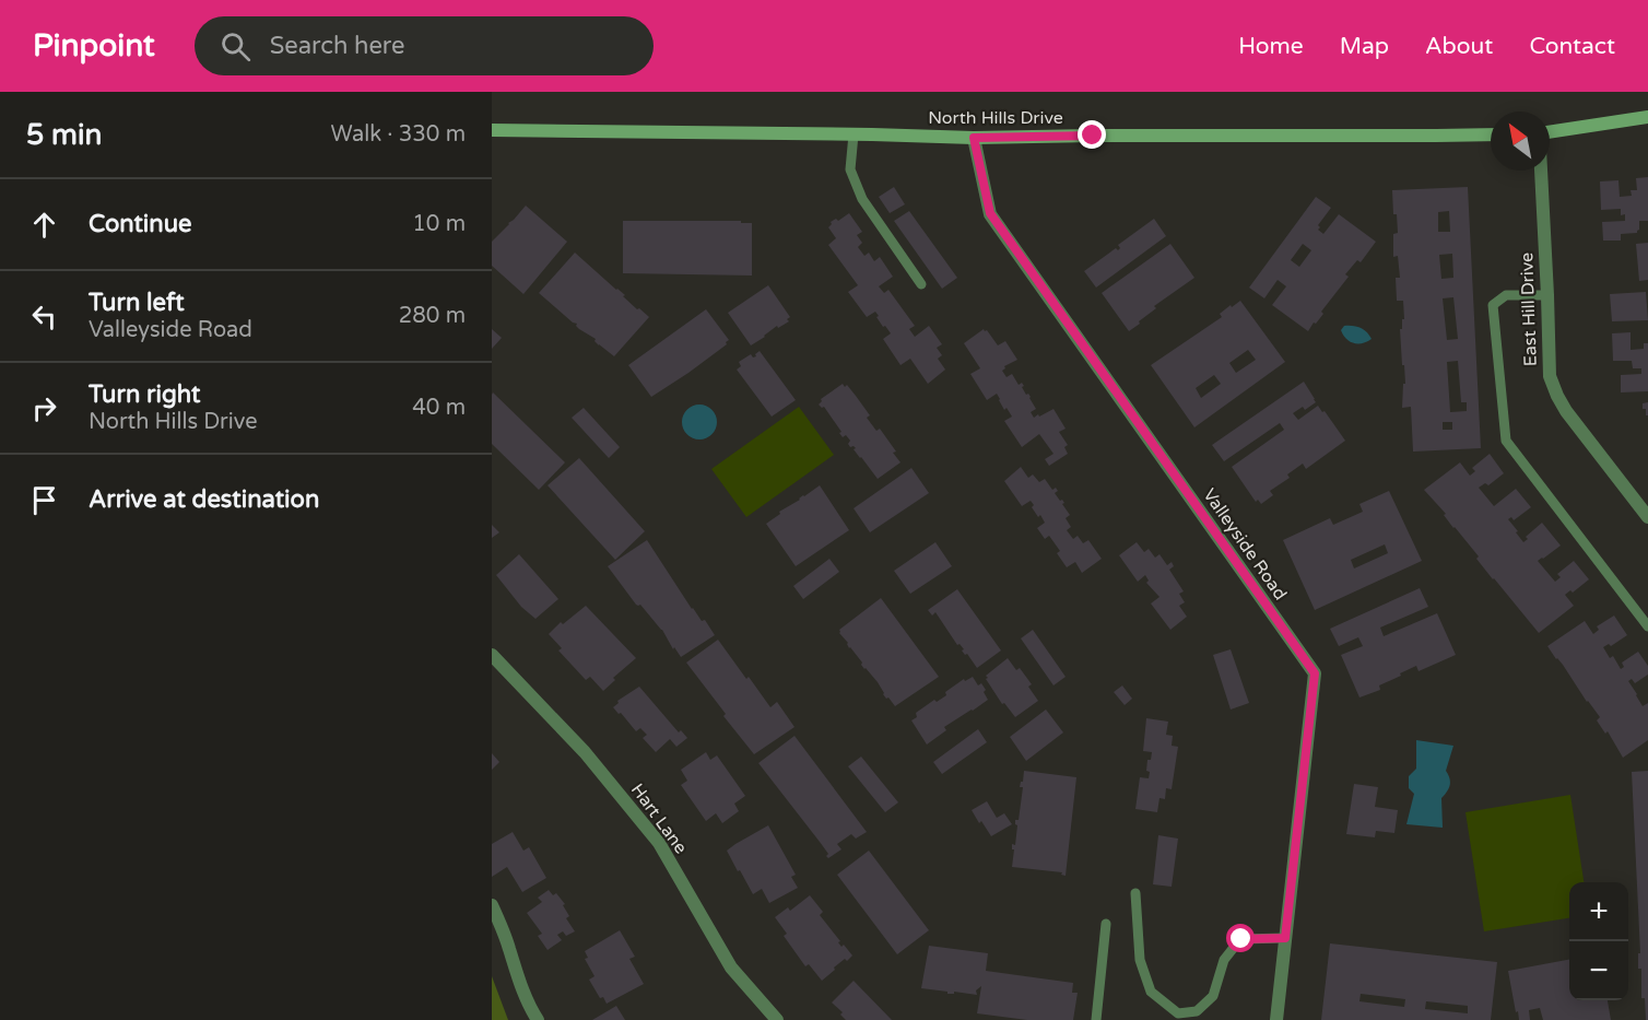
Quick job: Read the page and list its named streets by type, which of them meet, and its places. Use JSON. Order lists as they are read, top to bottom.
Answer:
{
  "streets": {
    "street": [
      "North Hills Drive",
      "East Hill Drive",
      "Valleyside Road",
      "Hart Lane"
    ]
  },
  "crossings": [
    ["North Hills Drive", "Valleyside Road"]
  ],
  "north": "top left",
  "page": {
    "header": "Pinpoint",
    "search": "Search here",
    "nav": [
      "Home",
      "Map",
      "About",
      "Contact"
    ],
    "heading": ["5 min", "Walk · 330 m"],
    "list": [
      ["Continue", "10 m"],
      ["Turn left", "Valleyside Road", "280 m"],
      ["Turn right", "North Hills Drive", "40 m"],
      "Arrive at destination"
    ],
    "map_buttons": ["+", "−"]
  }
}
